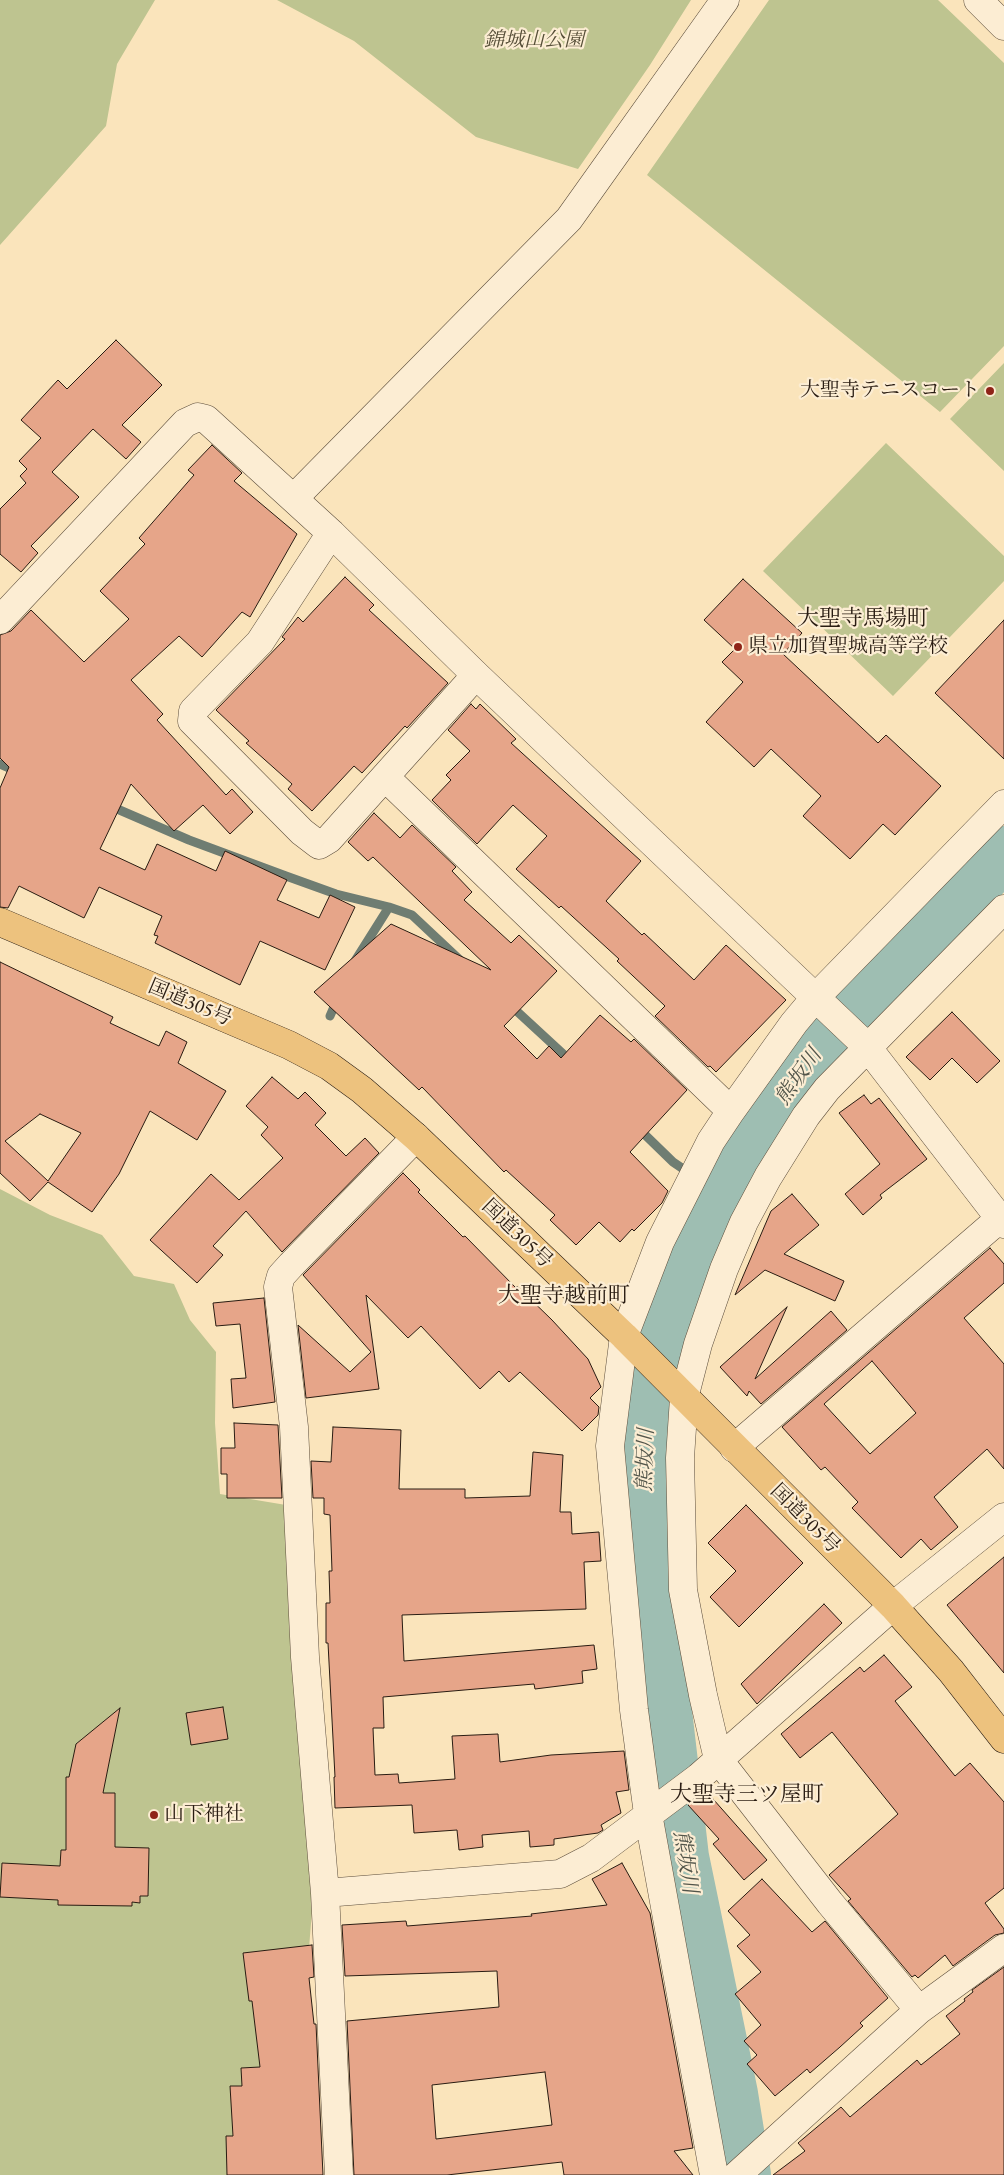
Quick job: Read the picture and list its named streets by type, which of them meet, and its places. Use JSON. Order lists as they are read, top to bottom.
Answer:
{
  "streets": {
    "highway": ["国道305号"]
  },
  "districts": ["大聖寺馬場町", "大聖寺越前町", "大聖寺三ツ屋町"],
  "water": ["熊坂川"],
  "parks": ["錦城山公園"],
  "places": ["大聖寺テニスコート", "県立加賀聖城高等学校", "山下神社"]
}
